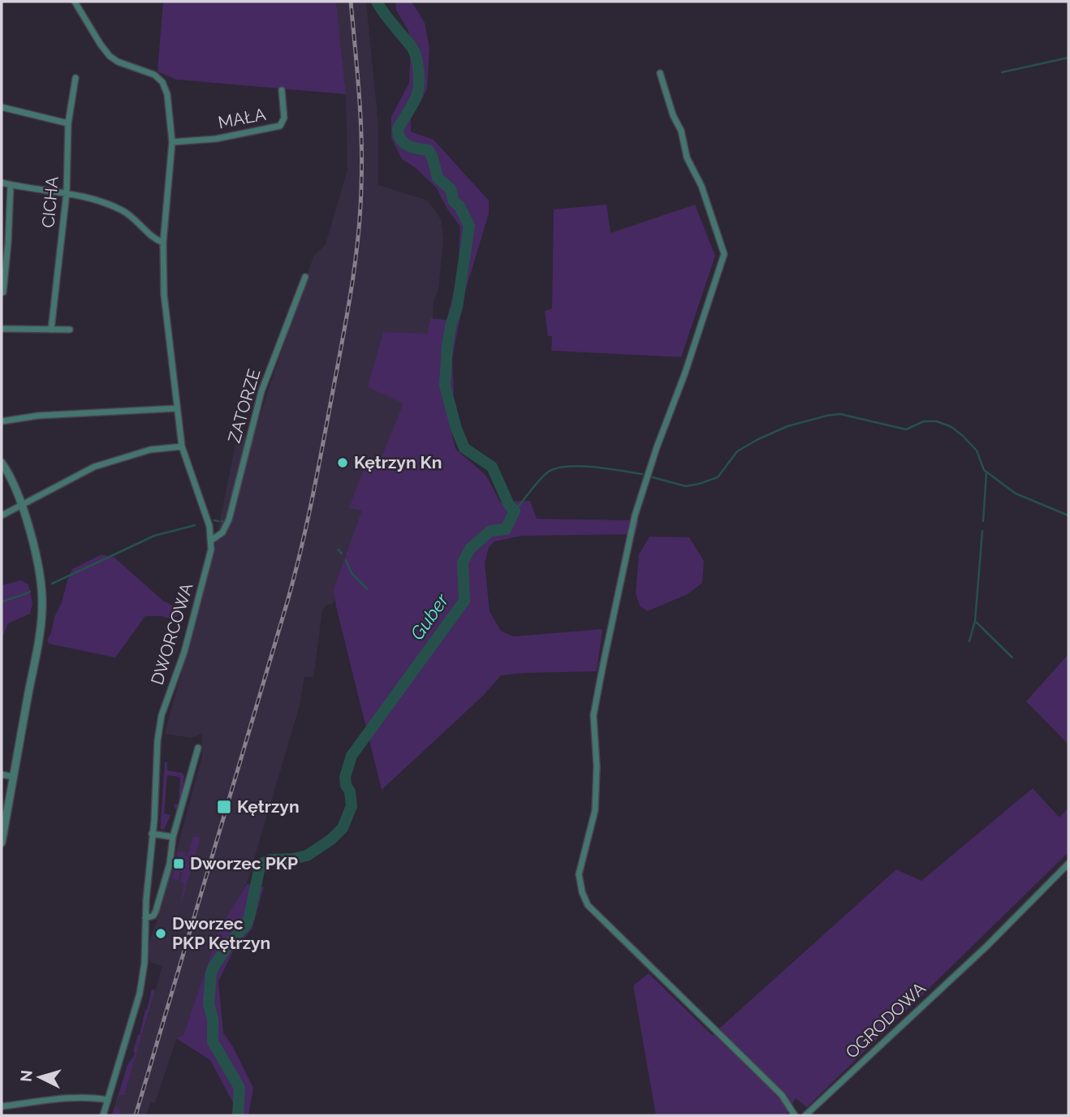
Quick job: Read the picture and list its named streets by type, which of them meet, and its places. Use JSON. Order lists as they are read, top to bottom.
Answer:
{
  "streets": {
    "street": [
      "MAŁA",
      "CICHA",
      "ZATORZE",
      "DWORCOWA",
      "OGRODOWA"
    ]
  },
  "crossings": [
    ["MAŁA", "DWORCOWA"],
    ["ZATORZE", "DWORCOWA"]
  ],
  "water": ["Guber"],
  "places": {
    "other": ["Kętrzyn Kn", "Dworzec PKP Kętrzyn"],
    "transit": ["Kętrzyn", "Dworzec PKP"]
  },
  "north": "left"
}
